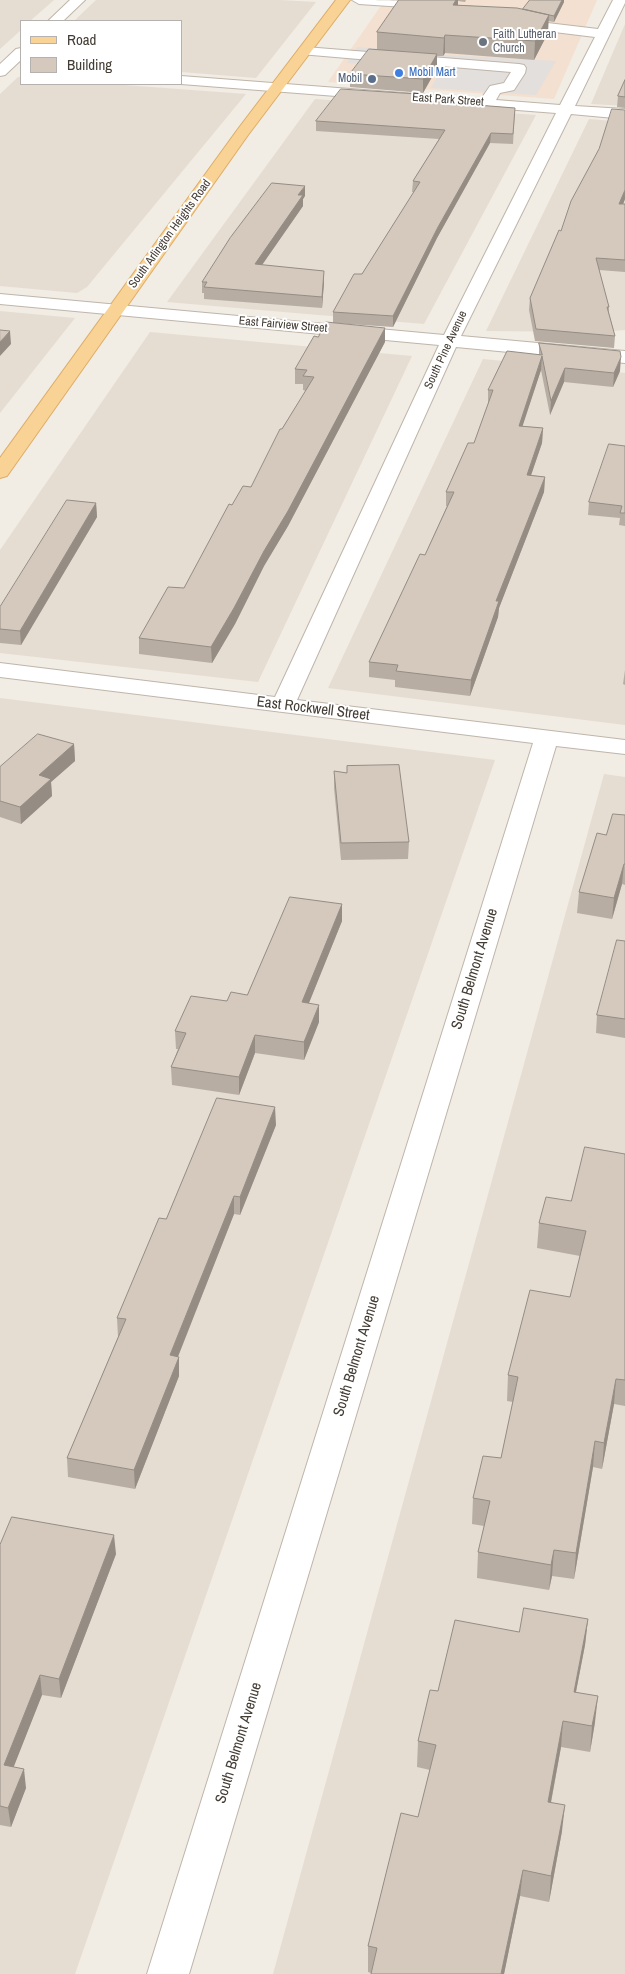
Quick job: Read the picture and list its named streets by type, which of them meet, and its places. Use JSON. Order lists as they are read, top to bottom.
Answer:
{
  "streets": {
    "main road": ["South Arlington Heights Road"],
    "street": [
      "East Park Street",
      "East Fairview Street",
      "South Pine Avenue",
      "East Rockwell Street",
      "South Belmont Avenue"
    ]
  },
  "crossings": [
    ["East Park Street", "South Arlington Heights Road"],
    ["East Park Street", "South Pine Avenue"],
    ["South Arlington Heights Road", "East Fairview Street"],
    ["East Fairview Street", "South Pine Avenue"],
    ["South Pine Avenue", "East Rockwell Street"],
    ["East Rockwell Street", "South Belmont Avenue"]
  ],
  "places": ["Faith Lutheran Church", "Mobil Mart", "Mobil"],
  "legend": ["Road", "Building"]
}
